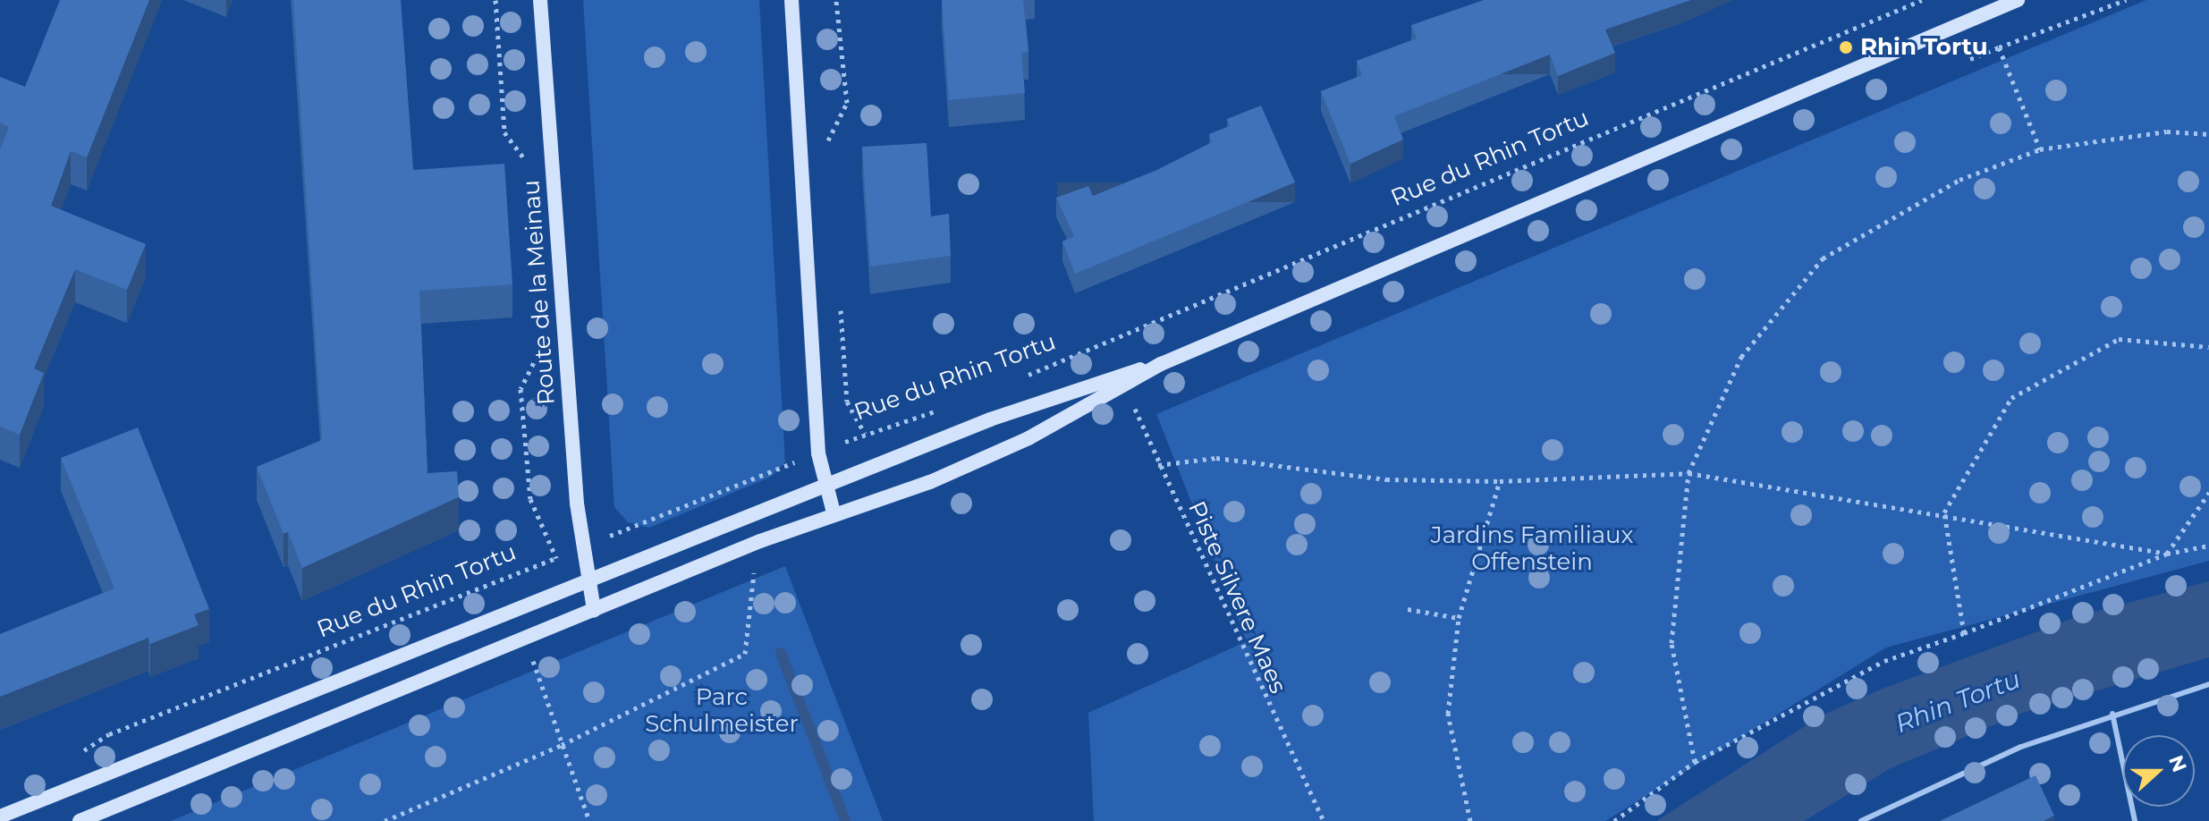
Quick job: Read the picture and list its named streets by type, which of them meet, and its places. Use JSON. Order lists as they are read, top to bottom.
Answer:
{
  "streets": {
    "street": ["Route de la Meinau"],
    "path": ["Rue du Rhin Tortu", "Piste Silvere Maes"]
  },
  "crossings": [
    ["Rue du Rhin Tortu", "Route de la Meinau"]
  ],
  "water": ["Rhin Tortu"],
  "parks": ["Jardins Familiaux Offenstein", "Parc Schulmeister"],
  "places": ["Rhin Tortu"],
  "north": "right"
}
